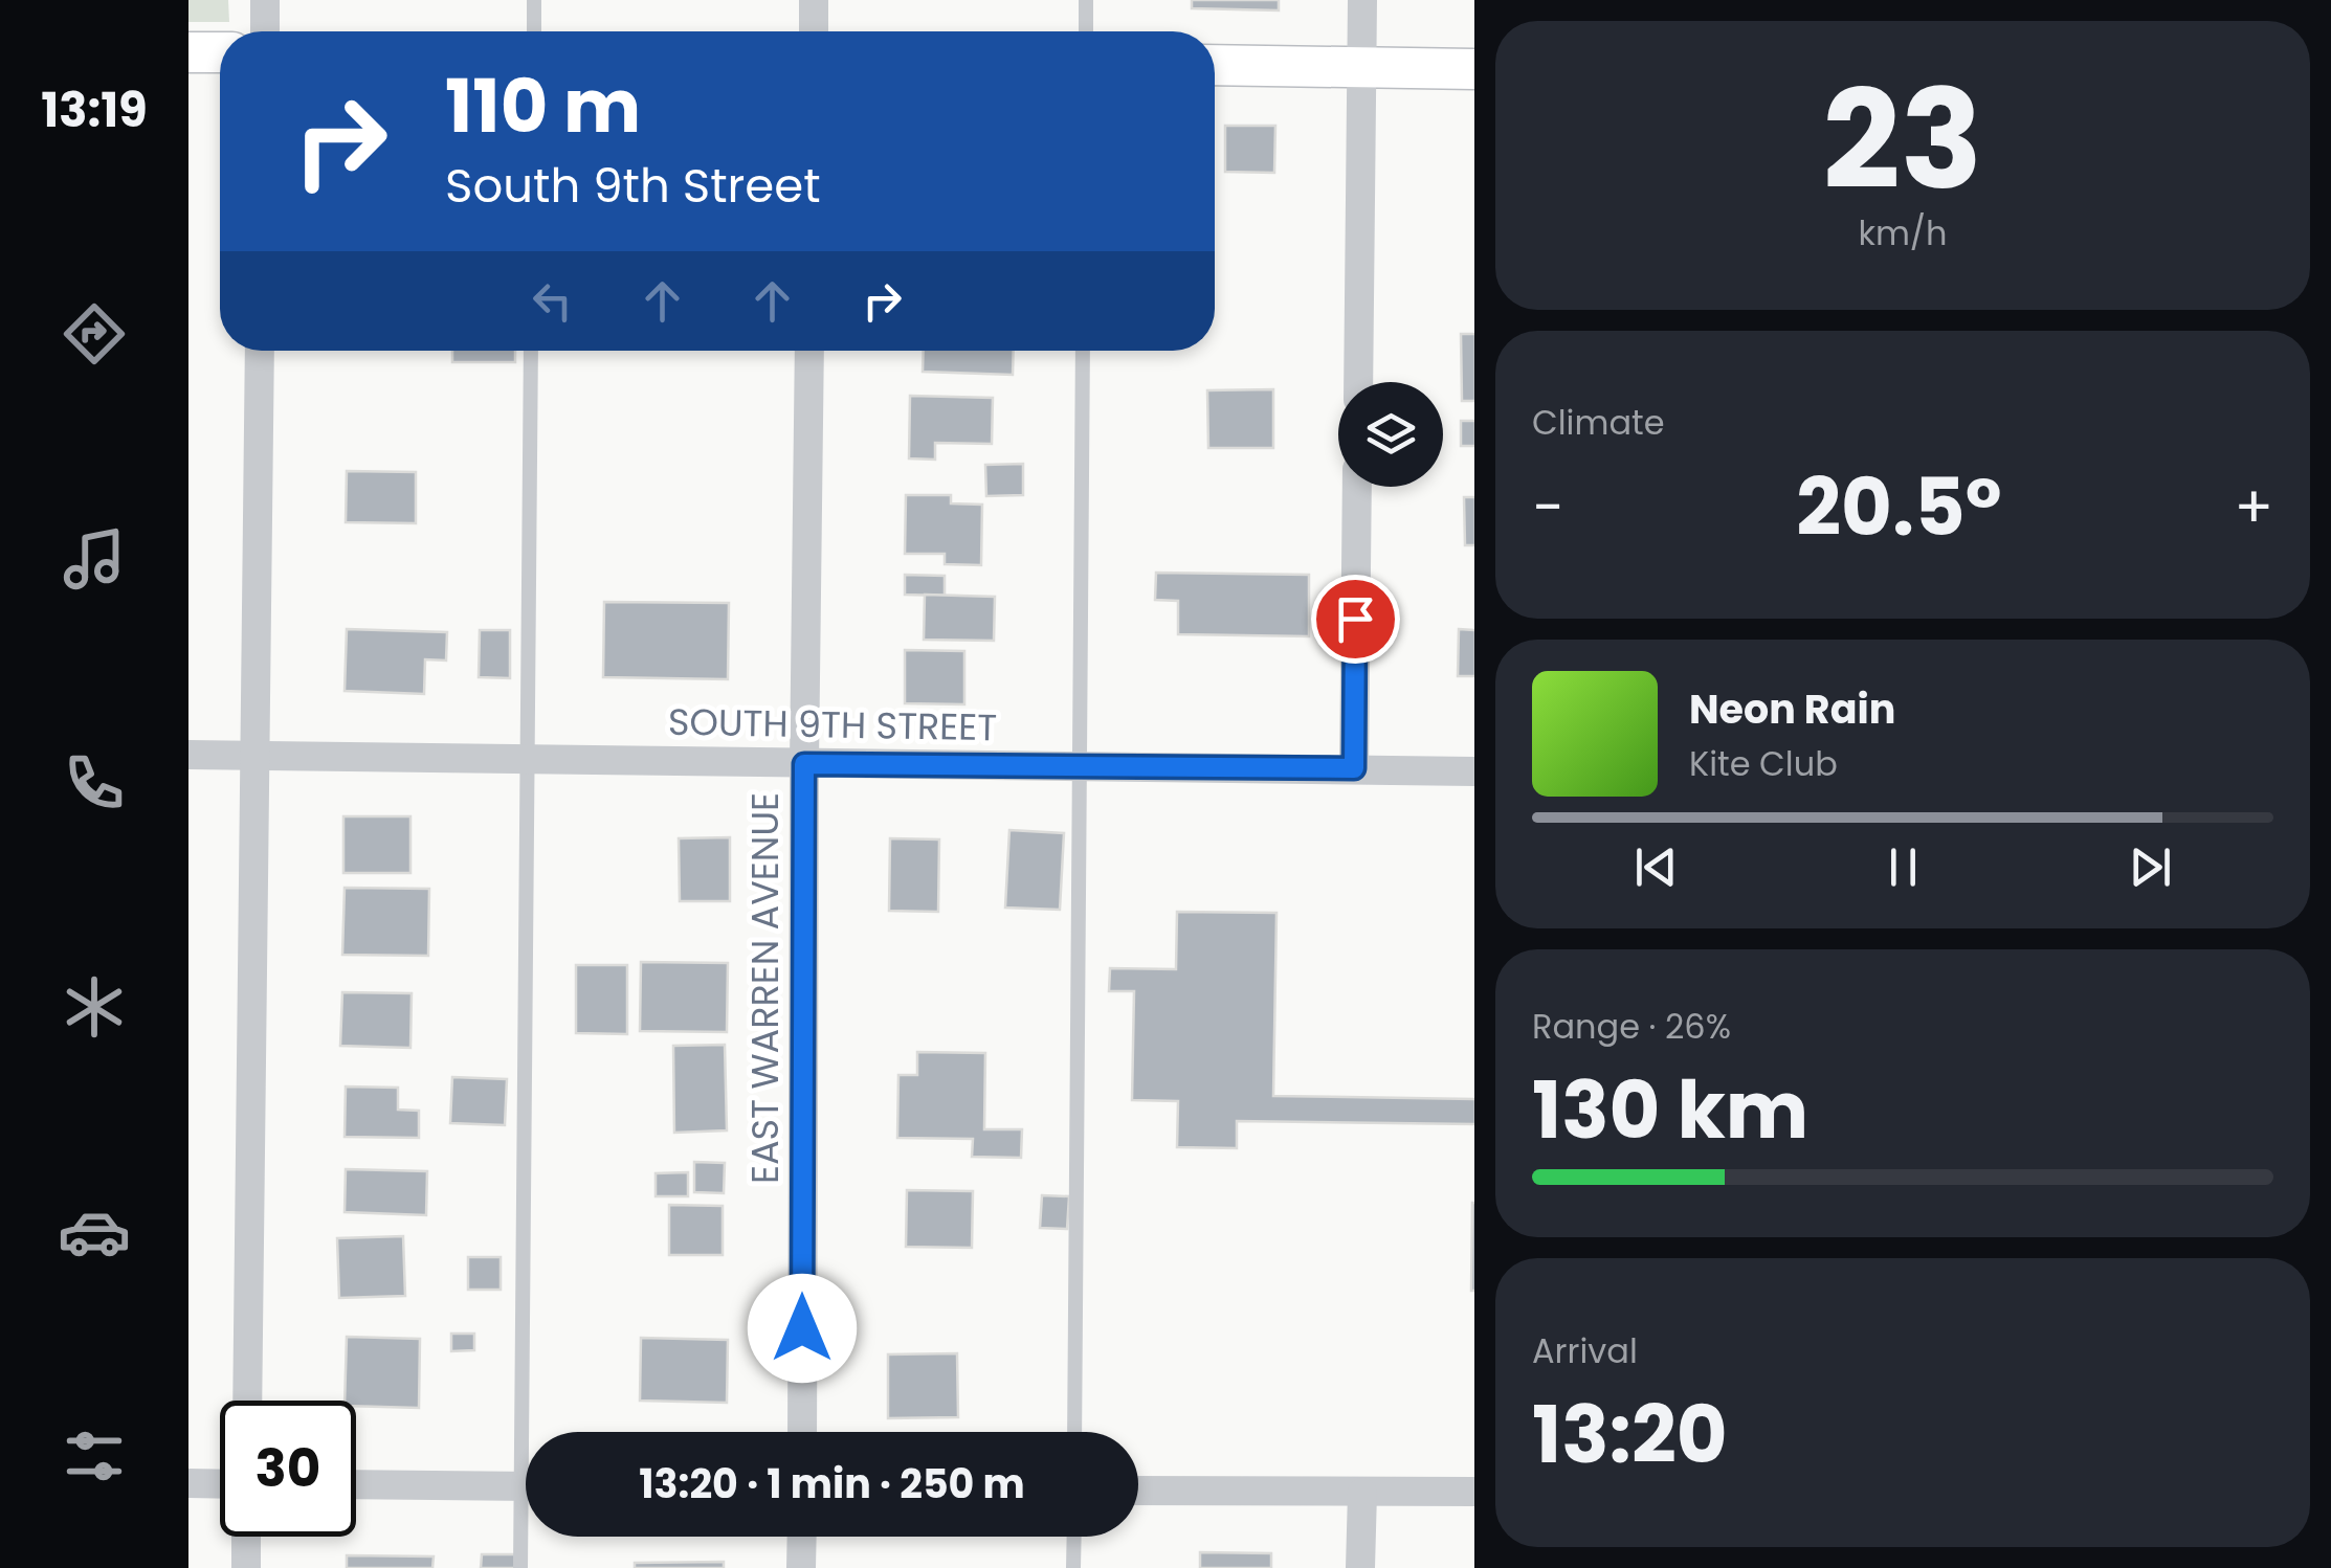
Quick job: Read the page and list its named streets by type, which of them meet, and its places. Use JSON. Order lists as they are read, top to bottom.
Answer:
{
  "streets": {
    "street": ["SOUTH 9TH STREET", "EAST WARREN AVENUE"]
  },
  "crossings": [
    ["SOUTH 9TH STREET", "EAST WARREN AVENUE"]
  ],
  "page": {
    "tabs": "13:19",
    "tile": [
      ["23", "km/h"],
      "Climate",
      ["Range · 26%", "130 km"],
      ["Arrival", "13:20"]
    ],
    "turn": ["110 m", "South 9th Street"],
    "heat": ["−", "20.5°", "+"],
    "song": ["Neon Rain", "Kite Club"],
    "limit": "30",
    "trip": "13:20 · 1 min · 250 m"
  }
}
